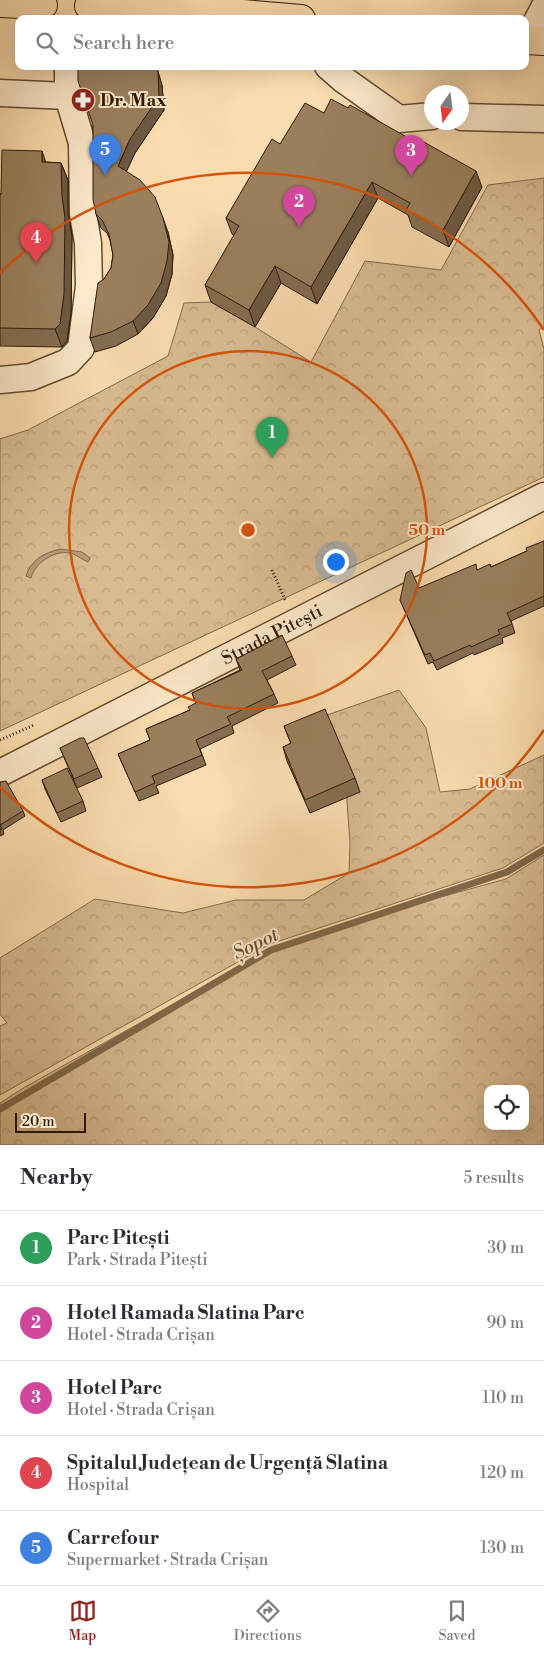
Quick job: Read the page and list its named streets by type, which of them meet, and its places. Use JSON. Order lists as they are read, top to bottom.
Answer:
{
  "streets": {
    "street": ["Strada Pitești"]
  },
  "water": ["Șopot"],
  "places": {
    "pharmacy": ["Dr. Max"]
  },
  "scale_bar": "20 m",
  "north": "bottom",
  "page": {
    "search": "Search here",
    "pins": [
      "5",
      "3",
      "2",
      "4",
      "1"
    ],
    "scale": "20 m",
    "heading": ["Nearby", "5 results"],
    "list": [
      {
        "mark": "1",
        "name": "Parc Pitești",
        "note": "Park · Strada Pitești",
        "value": "30 m"
      },
      {
        "mark": "2",
        "name": "Hotel Ramada Slatina Parc",
        "note": "Hotel · Strada Crișan",
        "value": "90 m"
      },
      {
        "mark": "3",
        "name": "Hotel Parc",
        "note": "Hotel · Strada Crișan",
        "value": "110 m"
      },
      {
        "mark": "4",
        "name": "Spitalul Județean de Urgență Slatina",
        "note": "Hospital",
        "value": "120 m"
      },
      {
        "mark": "5",
        "name": "Carrefour",
        "note": "Supermarket · Strada Crișan",
        "value": "130 m"
      }
    ],
    "nav": ["Map", "Directions", "Saved"]
  },
  "rings": ["50 m", "100 m"]
}
